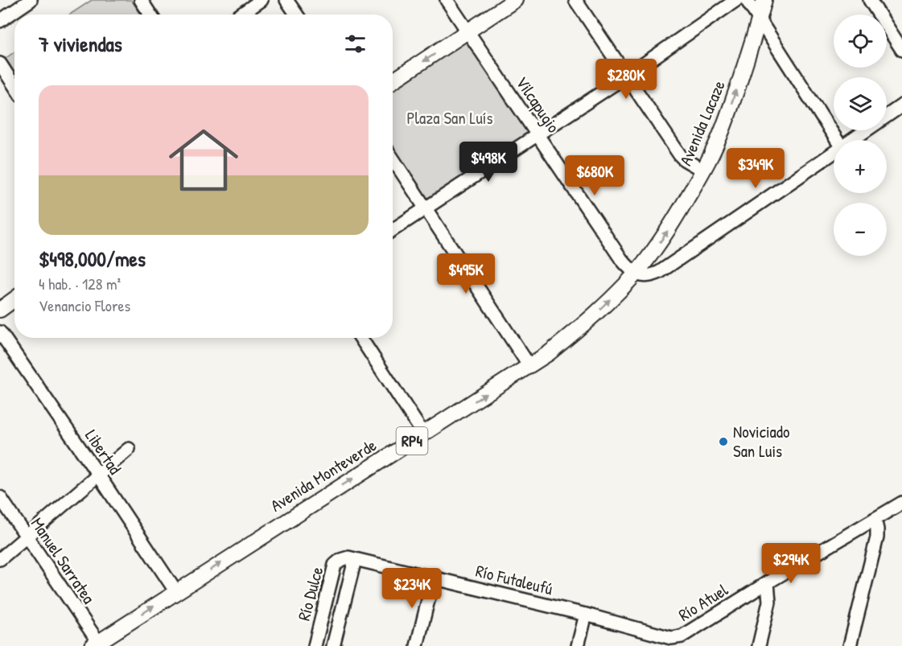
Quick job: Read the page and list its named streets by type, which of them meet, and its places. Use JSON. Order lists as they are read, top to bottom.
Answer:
{
  "streets": {
    "main road": ["Avenida Lacaze", "RP4", "Avenida Monteverde"],
    "street": [
      "Vilcapugio",
      "Libertad",
      "Manuel Sarratea",
      "Río Futaleufú",
      "Río Dulce",
      "Río Atuel"
    ]
  },
  "crossings": [
    ["Vilcapugio", "Avenida Lacaze"],
    ["Vilcapugio", "Avenida Monteverde"],
    ["Avenida Lacaze", "Avenida Monteverde"],
    ["Libertad", "Avenida Monteverde"],
    ["Avenida Monteverde", "Manuel Sarratea"],
    ["Río Futaleufú", "Río Dulce"],
    ["Río Futaleufú", "Río Atuel"]
  ],
  "one_way": ["Avenida Lacaze", "Avenida Monteverde"],
  "parks": ["Plaza San Luís"],
  "places": ["Noviciado San Luis"],
  "page": {
    "map_buttons": ["+", "−"],
    "heading": "7 viviendas",
    "price": [
      "$280K",
      "$498K",
      "$349K",
      "$680K",
      "$495K",
      "$294K",
      "$234K"
    ],
    "list": [
      {
        "name": "$498,000/mes",
        "note": "4 hab. · 128 m² · Venancio Flores"
      }
    ]
  }
}
